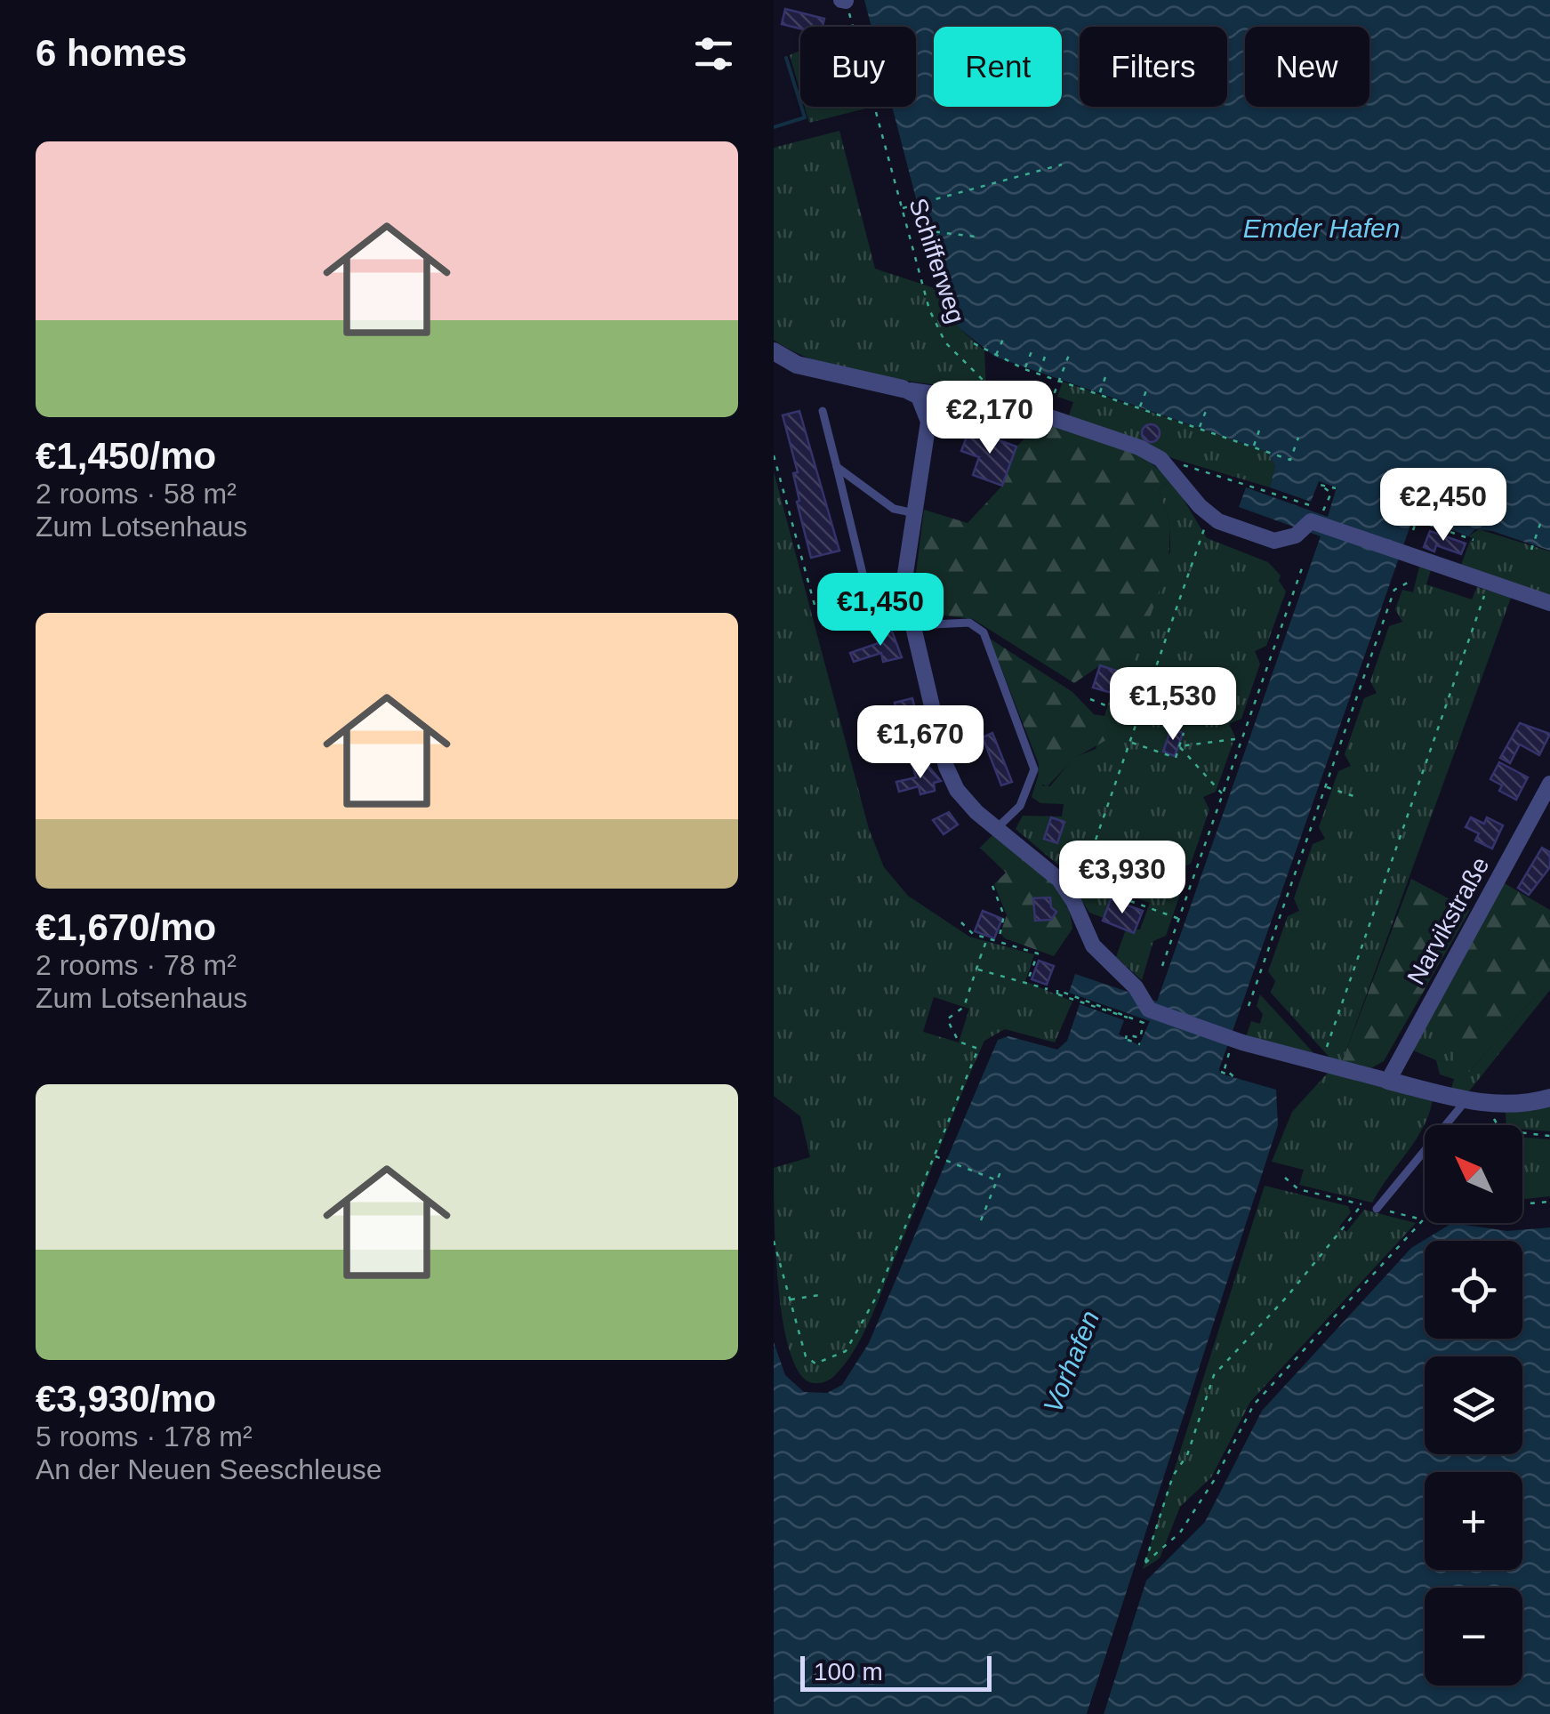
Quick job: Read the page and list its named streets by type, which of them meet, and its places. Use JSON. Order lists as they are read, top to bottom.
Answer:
{
  "streets": {
    "street": ["Narvikstraße"],
    "path": ["Schifferweg"]
  },
  "water": ["Emder Hafen", "Vorhafen"],
  "scale_bar": "100 m",
  "north": "top left",
  "page": {
    "heading": "6 homes",
    "chip": [
      "Buy",
      "Rent",
      "Filters",
      "New"
    ],
    "list": [
      {
        "name": "€1,450/mo",
        "note": "2 rooms · 58 m² · Zum Lotsenhaus"
      },
      {
        "name": "€1,670/mo",
        "note": "2 rooms · 78 m² · Zum Lotsenhaus"
      },
      {
        "name": "€3,930/mo",
        "note": "5 rooms · 178 m² · An der Neuen Seeschleuse"
      }
    ],
    "price": [
      "€2,170",
      "€2,450",
      "€1,450",
      "€1,530",
      "€1,670",
      "€3,930"
    ],
    "map_buttons": ["+", "−"],
    "scale": "100 m"
  }
}
